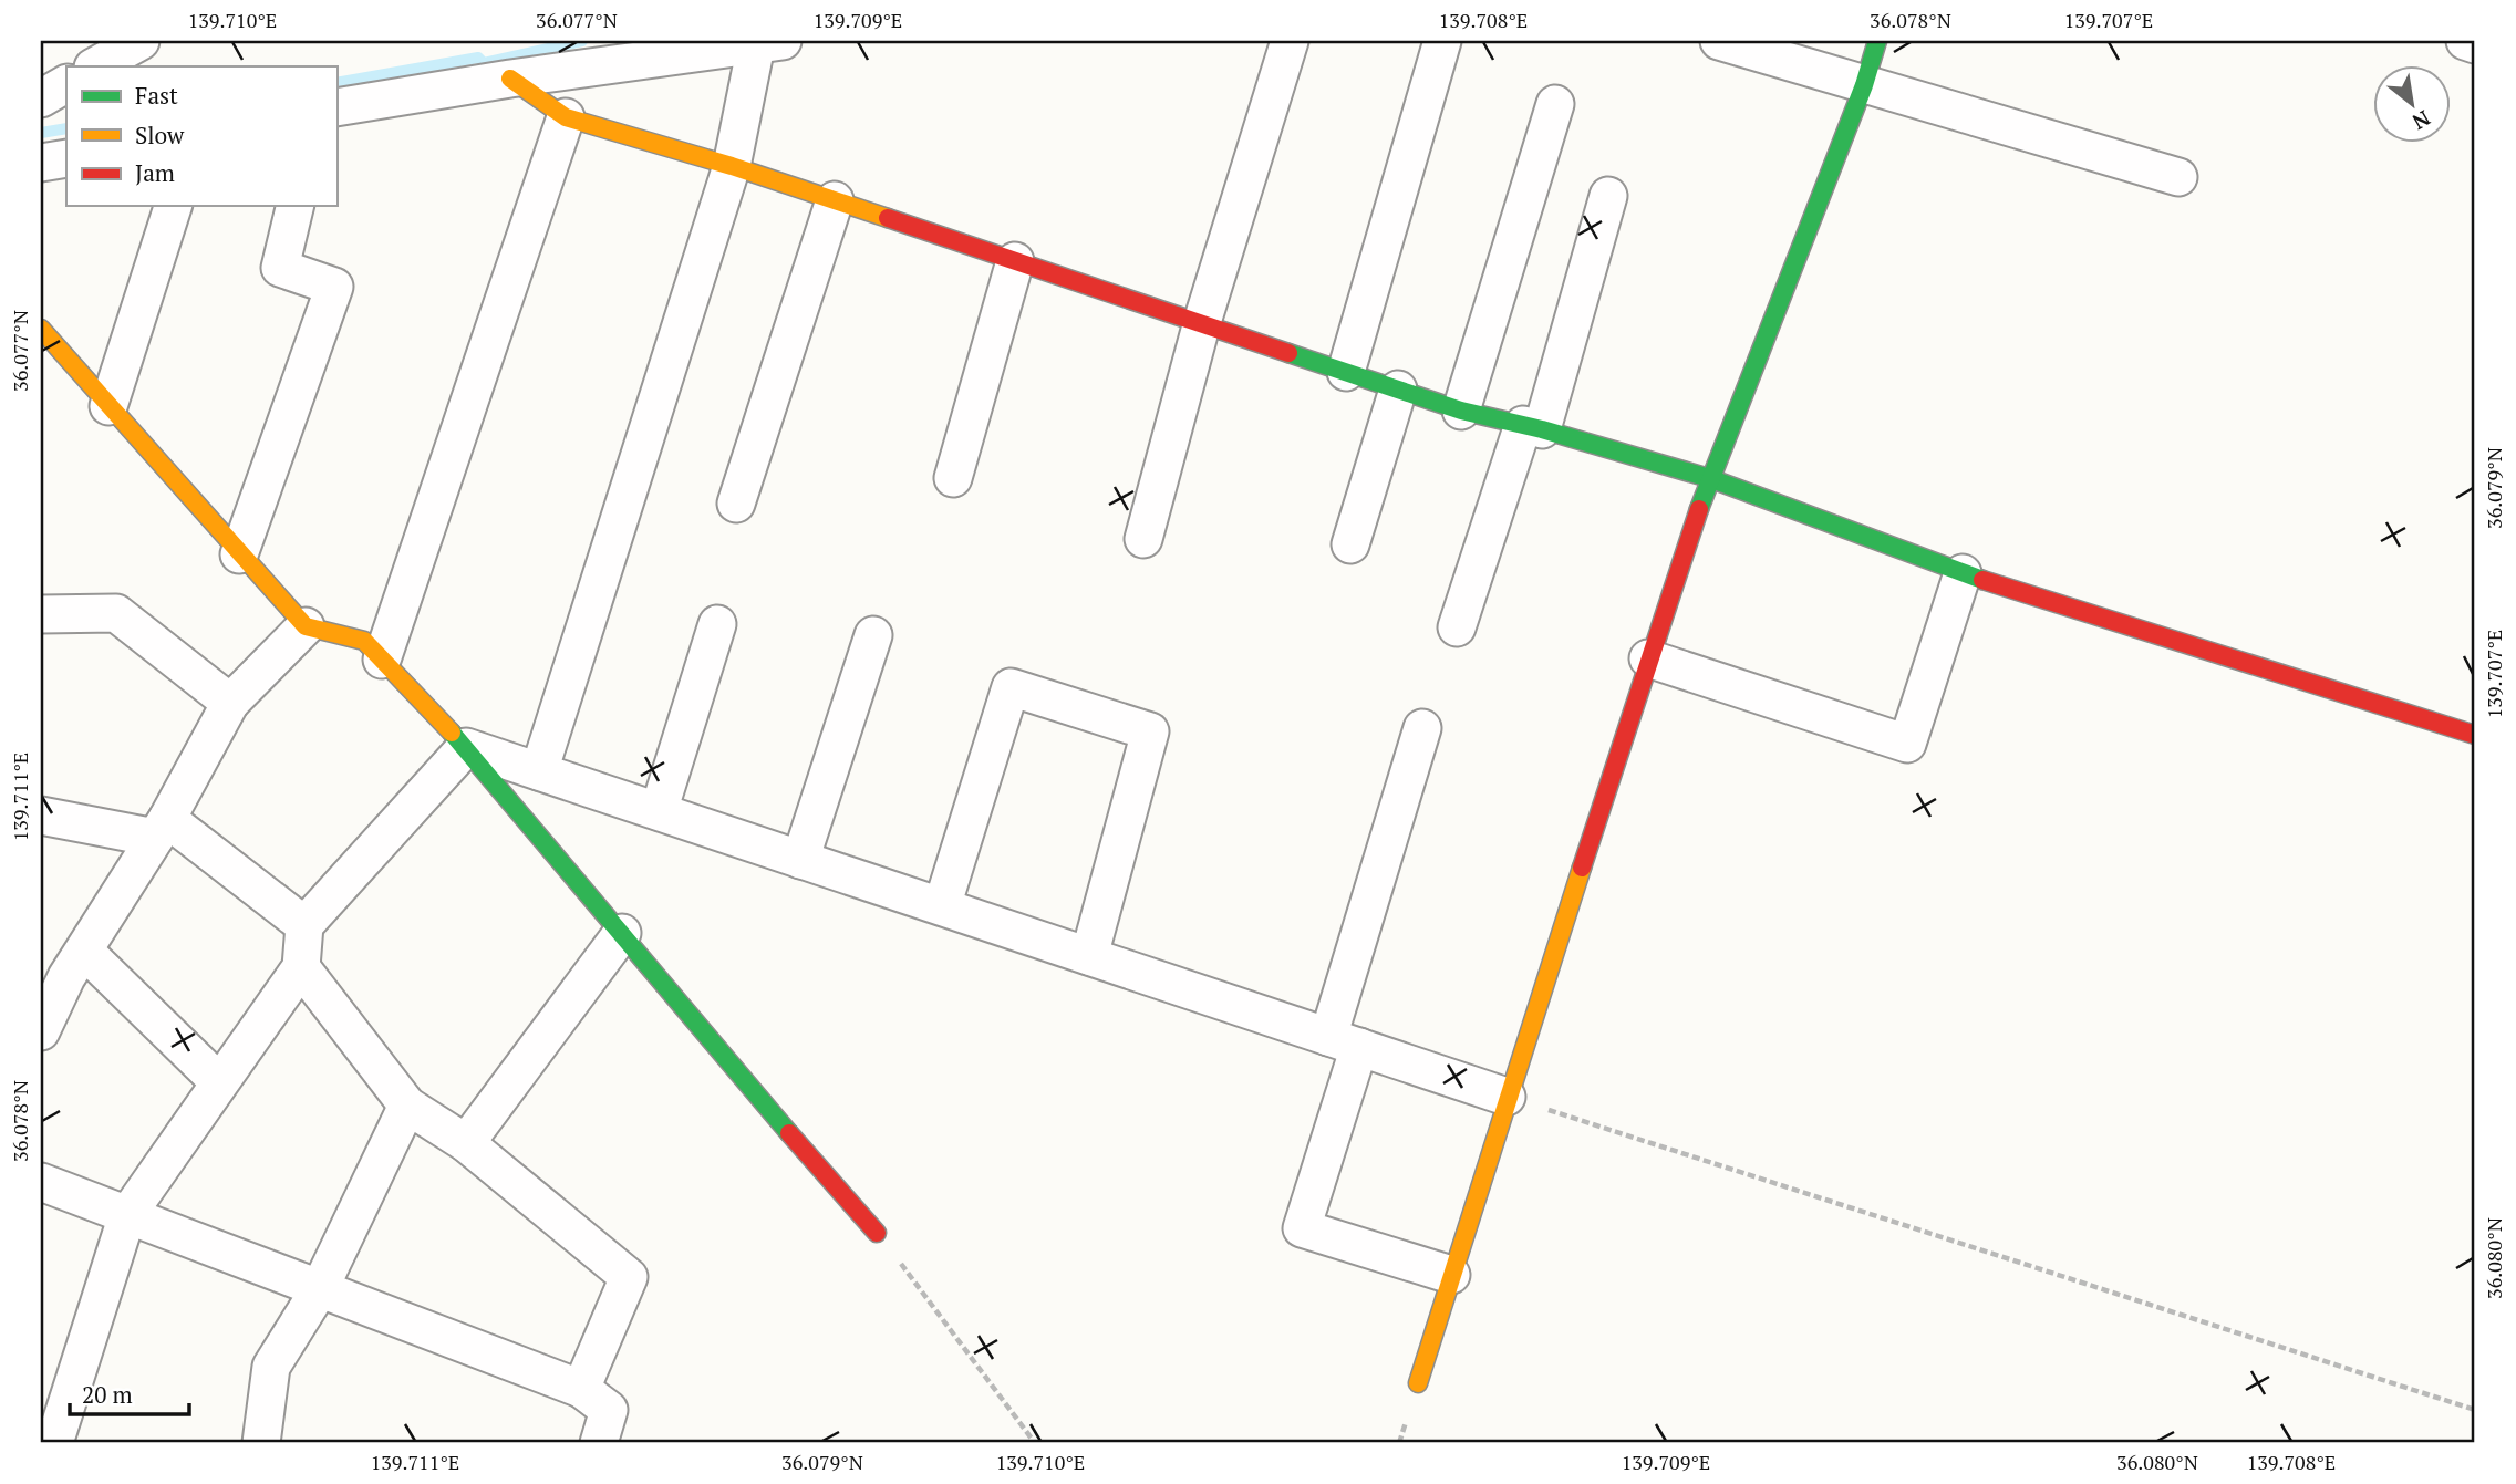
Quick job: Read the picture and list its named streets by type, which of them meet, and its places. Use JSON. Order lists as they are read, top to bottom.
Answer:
{
  "legend": ["Fast", "Slow", "Jam"],
  "scale_bar": "20 m",
  "north": "bottom right",
  "coordinates": [
    "139.710°E",
    "36.077°N",
    "139.709°E",
    "139.708°E",
    "36.078°N",
    "139.707°E",
    "36.079°N",
    "139.711°E",
    "36.080°N"
  ]
}
